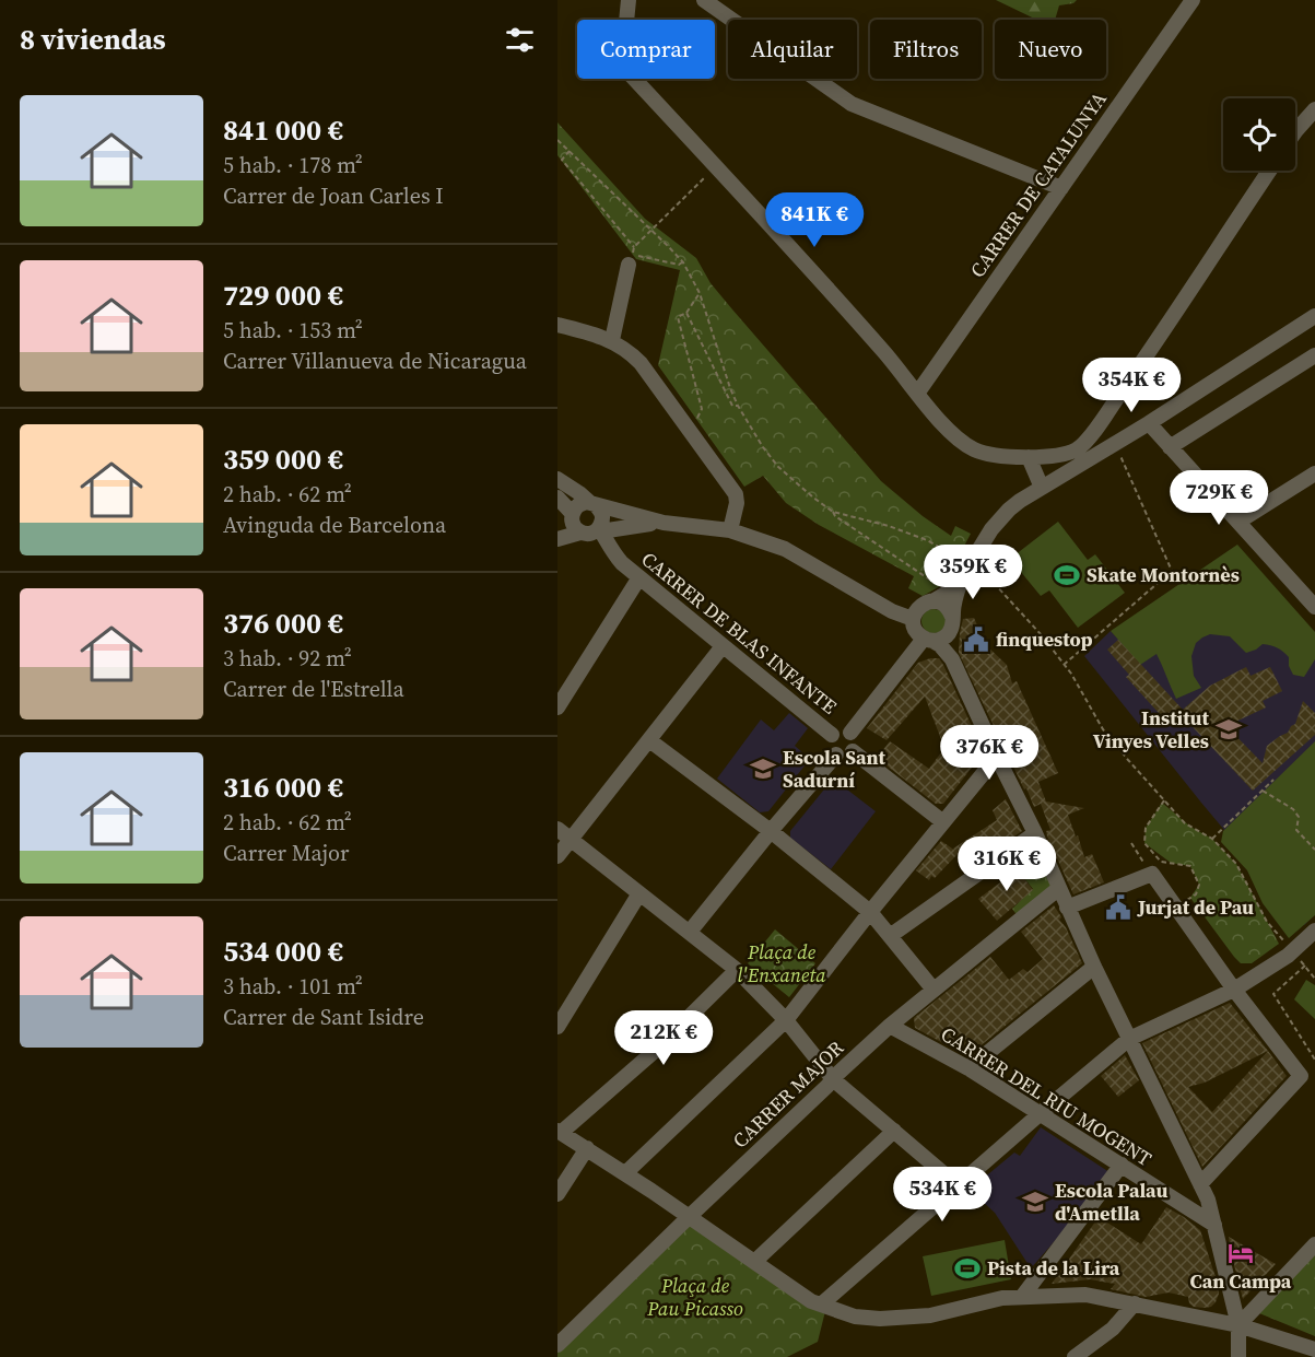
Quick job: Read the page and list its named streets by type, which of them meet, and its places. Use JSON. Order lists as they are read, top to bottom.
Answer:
{
  "streets": {
    "street": [
      "CARRER DE CATALUNYA",
      "CARRER DE BLAS INFANTE",
      "CARRER MAJOR",
      "CARRER DEL RIU MOGENT"
    ]
  },
  "crossings": [
    ["CARRER MAJOR", "CARRER DEL RIU MOGENT"]
  ],
  "parks": ["Plaça de l'Enxaneta", "Plaça de Pau Picasso"],
  "places": {
    "sports": ["Skate Montornès", "Pista de la Lira"],
    "public building": ["finquestop", "Jurjat de Pau"],
    "school or university": ["Institut Vinyes Velles", "Escola Sant Sadurní", "Escola Palau d'Ametlla"],
    "hotel": ["Can Campa"]
  },
  "page": {
    "heading": "8 viviendas",
    "chip": [
      "Comprar",
      "Alquilar",
      "Filtros",
      "Nuevo"
    ],
    "list": [
      {
        "name": "841 000 €",
        "note": "5 hab. · 178 m² · Carrer de Joan Carles I"
      },
      {
        "name": "729 000 €",
        "note": "5 hab. · 153 m² · Carrer Villanueva de Nicaragua"
      },
      {
        "name": "359 000 €",
        "note": "2 hab. · 62 m² · Avinguda de Barcelona"
      },
      {
        "name": "376 000 €",
        "note": "3 hab. · 92 m² · Carrer de l'Estrella"
      },
      {
        "name": "316 000 €",
        "note": "2 hab. · 62 m² · Carrer Major"
      },
      {
        "name": "534 000 €",
        "note": "3 hab. · 101 m² · Carrer de Sant Isidre"
      }
    ],
    "price": [
      "841K €",
      "354K €",
      "729K €",
      "359K €",
      "376K €",
      "316K €",
      "212K €",
      "534K €"
    ]
  }
}
